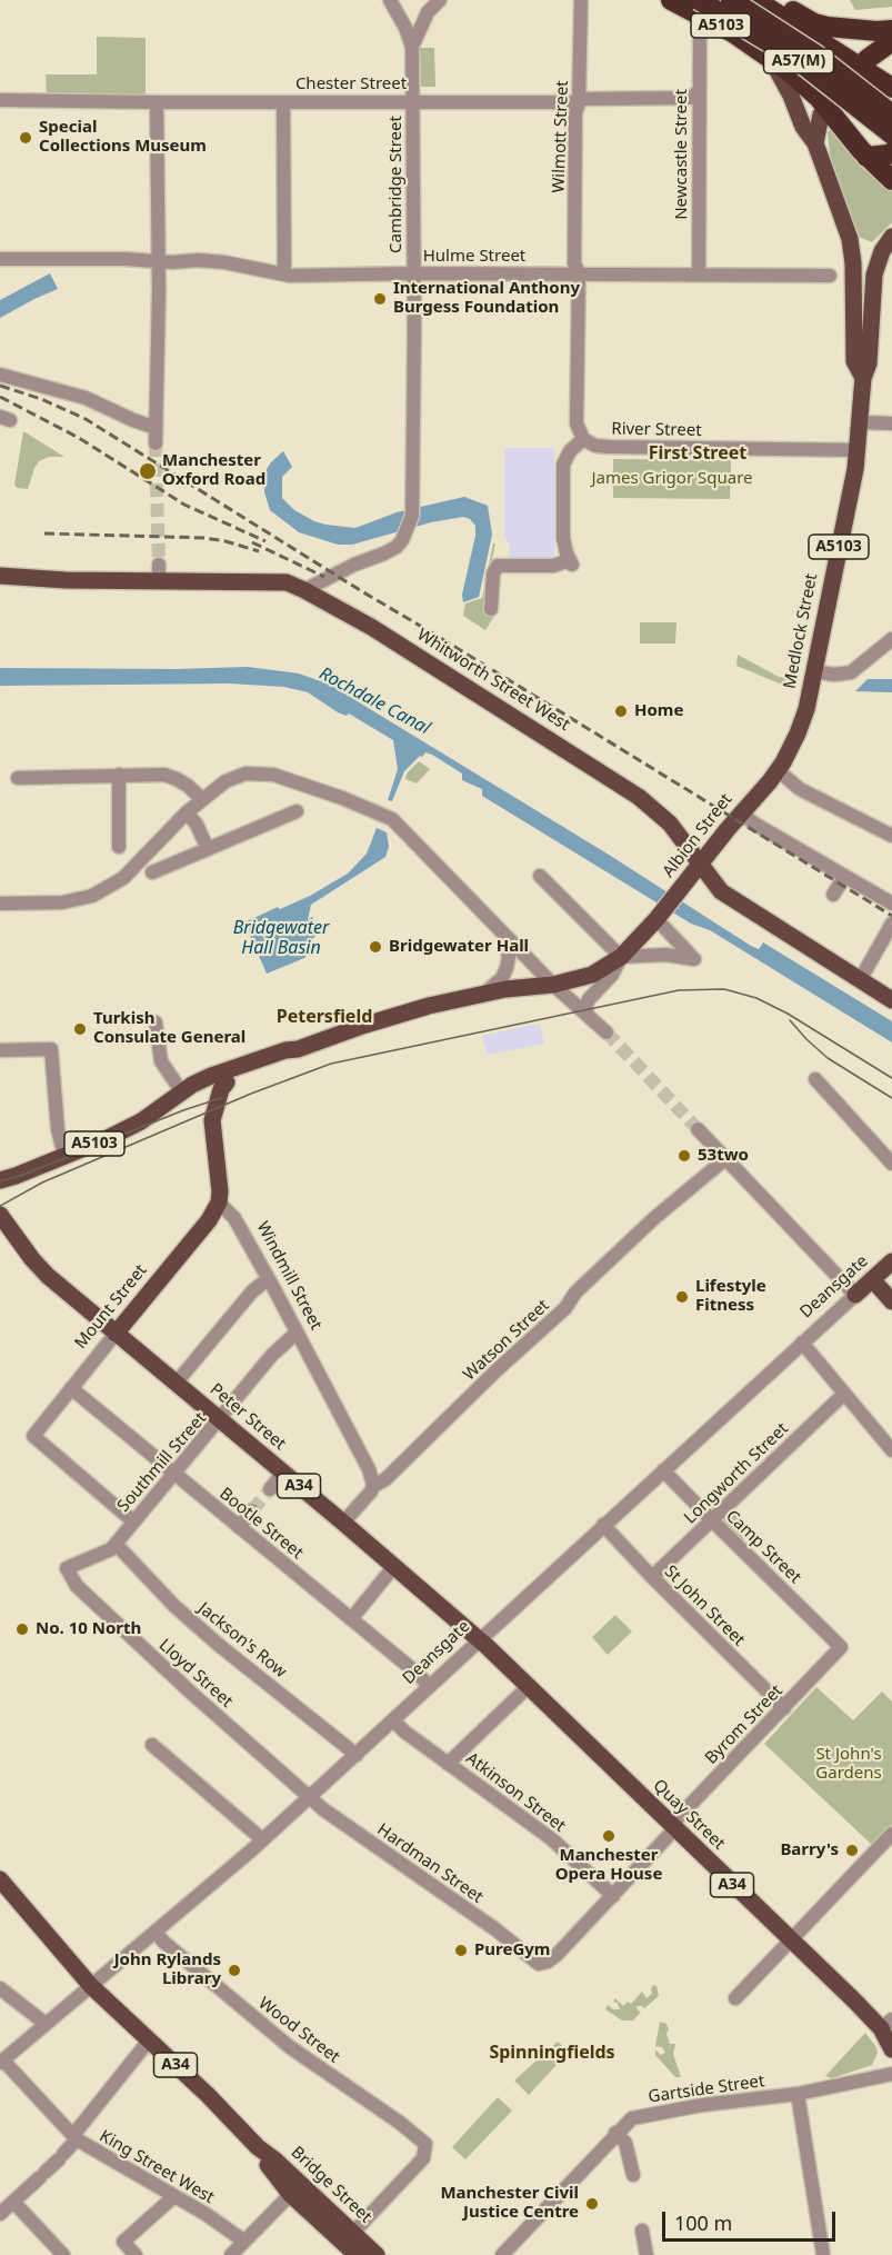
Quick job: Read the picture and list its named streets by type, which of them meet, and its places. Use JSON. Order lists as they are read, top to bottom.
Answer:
{
  "streets": {
    "highway": ["A5103", "A57(M)"],
    "main road": [
      "Medlock Street",
      "Whitworth Street West",
      "Albion Street",
      "Deansgate",
      "Mount Street",
      "Peter Street",
      "A34",
      "Quay Street",
      "Bridge Street"
    ],
    "street": [
      "Chester Street",
      "Wilmott Street",
      "Newcastle Street",
      "Cambridge Street",
      "Hulme Street",
      "River Street",
      "Windmill Street",
      "Watson Street",
      "Southmill Street",
      "Longworth Street",
      "Bootle Street",
      "Camp Street",
      "St John Street",
      "Jackson's Row",
      "Lloyd Street",
      "Byrom Street",
      "Atkinson Street",
      "Hardman Street",
      "Wood Street",
      "Gartside Street",
      "King Street West"
    ]
  },
  "crossings": [
    ["A5103", "Medlock Street"],
    ["A5103", "Albion Street"],
    ["Chester Street", "Wilmott Street"],
    ["Chester Street", "Newcastle Street"],
    ["Chester Street", "Cambridge Street"],
    ["Wilmott Street", "Hulme Street"],
    ["Newcastle Street", "Hulme Street"],
    ["Cambridge Street", "Hulme Street"],
    ["Cambridge Street", "Whitworth Street West"],
    ["River Street", "Medlock Street"],
    ["Medlock Street", "Albion Street"],
    ["Whitworth Street West", "Albion Street"],
    ["Windmill Street", "Mount Street"],
    ["Windmill Street", "Watson Street"],
    ["Windmill Street", "Southmill Street"],
    ["Deansgate", "Peter Street"],
    ["Deansgate", "A34"],
    ["Deansgate", "Bootle Street"],
    ["Deansgate", "Camp Street"],
    ["Deansgate", "St John Street"],
    ["Deansgate", "Jackson's Row"],
    ["Deansgate", "Lloyd Street"],
    ["Deansgate", "Atkinson Street"],
    ["Deansgate", "Quay Street"],
    ["Deansgate", "Hardman Street"],
    ["Deansgate", "Wood Street"],
    ["Deansgate", "King Street West"],
    ["Deansgate", "Bridge Street"],
    ["Mount Street", "Peter Street"],
    ["Mount Street", "Southmill Street"],
    ["Mount Street", "Bootle Street"],
    ["Watson Street", "Peter Street"],
    ["Peter Street", "Southmill Street"],
    ["Peter Street", "Quay Street"],
    ["Southmill Street", "Bootle Street"],
    ["Southmill Street", "Jackson's Row"],
    ["Southmill Street", "Lloyd Street"],
    ["Longworth Street", "Camp Street"],
    ["Longworth Street", "St John Street"],
    ["A34", "Bridge Street"],
    ["Camp Street", "Byrom Street"],
    ["St John Street", "Byrom Street"],
    ["Lloyd Street", "Hardman Street"],
    ["Byrom Street", "Atkinson Street"],
    ["Byrom Street", "Quay Street"],
    ["Byrom Street", "Hardman Street"],
    ["Wood Street", "Bridge Street"]
  ],
  "districts": ["First Street", "Petersfield", "Spinningfields"],
  "water": ["Rochdale Canal", "Bridgewater Hall Basin"],
  "parks": ["James Grigor Square", "St John's Gardens"],
  "places": [
    "Special Collections Museum",
    "International Anthony Burgess Foundation",
    "Manchester Oxford Road",
    "Home",
    "Bridgewater Hall",
    "Turkish Consulate General",
    "53two",
    "Lifestyle Fitness",
    "No. 10 North",
    "Manchester Opera House",
    "Barry's",
    "PureGym",
    "John Rylands Library",
    "Manchester Civil Justice Centre"
  ],
  "scale_bar": "100 m"
}
